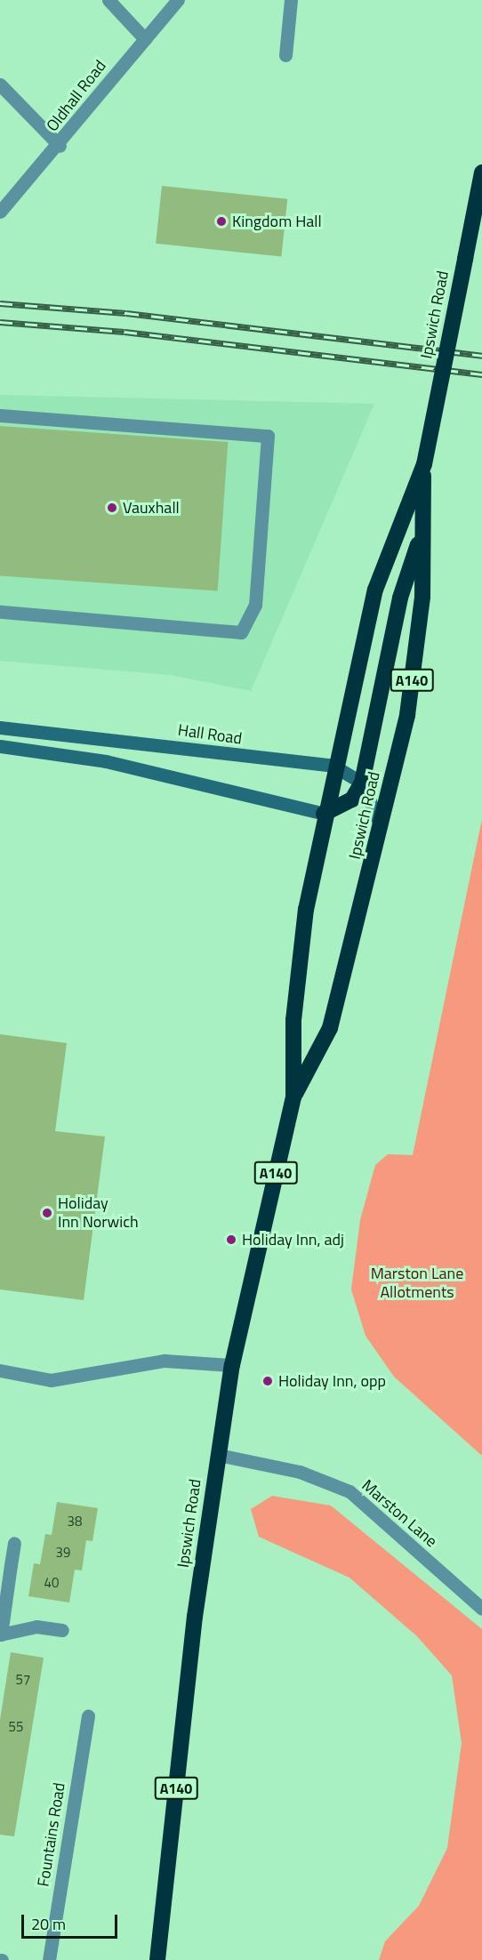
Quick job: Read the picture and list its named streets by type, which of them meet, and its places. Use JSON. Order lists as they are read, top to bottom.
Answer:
{
  "streets": {
    "highway": ["Ipswich Road", "A140"],
    "street": [
      "Oldhall Road",
      "Hall Road",
      "Marston Lane",
      "Fountains Road"
    ]
  },
  "crossings": [
    ["Ipswich Road", "Hall Road"],
    ["Ipswich Road", "Marston Lane"]
  ],
  "parks": ["Marston Lane Allotments"],
  "places": [
    "Kingdom Hall",
    "Vauxhall",
    "Holiday Inn Norwich",
    "Holiday Inn, adj",
    "Holiday Inn, opp"
  ],
  "house_numbers": [
    "38",
    "39",
    "40",
    "57",
    "55"
  ],
  "scale_bar": "20 m"
}
